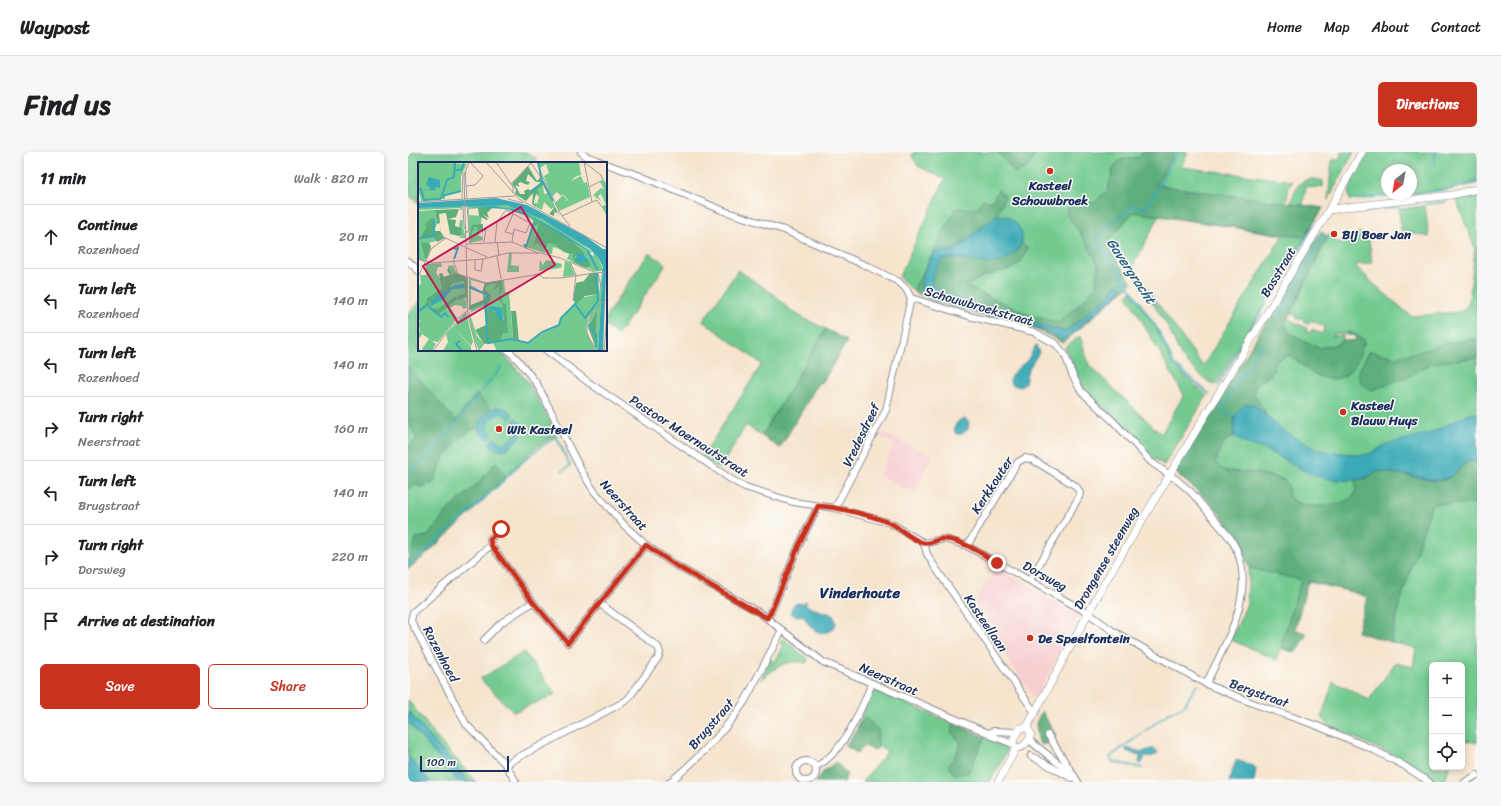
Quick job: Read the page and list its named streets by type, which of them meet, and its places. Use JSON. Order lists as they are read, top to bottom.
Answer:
{
  "streets": {
    "street": [
      "Bosstraat",
      "Schouwbroekstraat",
      "Vredesdreef",
      "Pastoor Moernautstraat",
      "Kerkkouter",
      "Neerstraat",
      "Drongense steenweg",
      "Dorsweg",
      "Kasteellaan",
      "Rozenhoed",
      "Bergstraat",
      "Brugstraat"
    ]
  },
  "crossings": [
    ["Bosstraat", "Drongense steenweg"],
    ["Schouwbroekstraat", "Vredesdreef"],
    ["Schouwbroekstraat", "Drongense steenweg"],
    ["Schouwbroekstraat", "Bergstraat"],
    ["Vredesdreef", "Pastoor Moernautstraat"],
    ["Kerkkouter", "Dorsweg"],
    ["Neerstraat", "Brugstraat"],
    ["Drongense steenweg", "Dorsweg"],
    ["Drongense steenweg", "Kasteellaan"],
    ["Drongense steenweg", "Bergstraat"],
    ["Dorsweg", "Kasteellaan"],
    ["Dorsweg", "Bergstraat"]
  ],
  "districts": ["Vinderhoute"],
  "water": ["Gavergracht"],
  "places": [
    "Kasteel Schouwbroek",
    "Bij Boer Jan",
    "Kasteel Blauw Huys",
    "Wit Kasteel",
    "De Speelfontein"
  ],
  "scale_bar": "100 m",
  "north": "bottom left",
  "page": {
    "header": "Waypost",
    "nav": [
      "Home",
      "Map",
      "About",
      "Contact"
    ],
    "title": "Find us",
    "buttons": [
      "Directions",
      ["Save", "Share"]
    ],
    "heading": ["11 min", "Walk · 820 m"],
    "list": [
      ["Continue", "Rozenhoed", "20 m"],
      ["Turn left", "Rozenhoed", "140 m"],
      ["Turn left", "Rozenhoed", "140 m"],
      ["Turn right", "Neerstraat", "160 m"],
      ["Turn left", "Brugstraat", "140 m"],
      ["Turn right", "Dorsweg", "220 m"],
      "Arrive at destination"
    ],
    "map_buttons": ["+", "−"],
    "scale": "100 m"
  }
}
